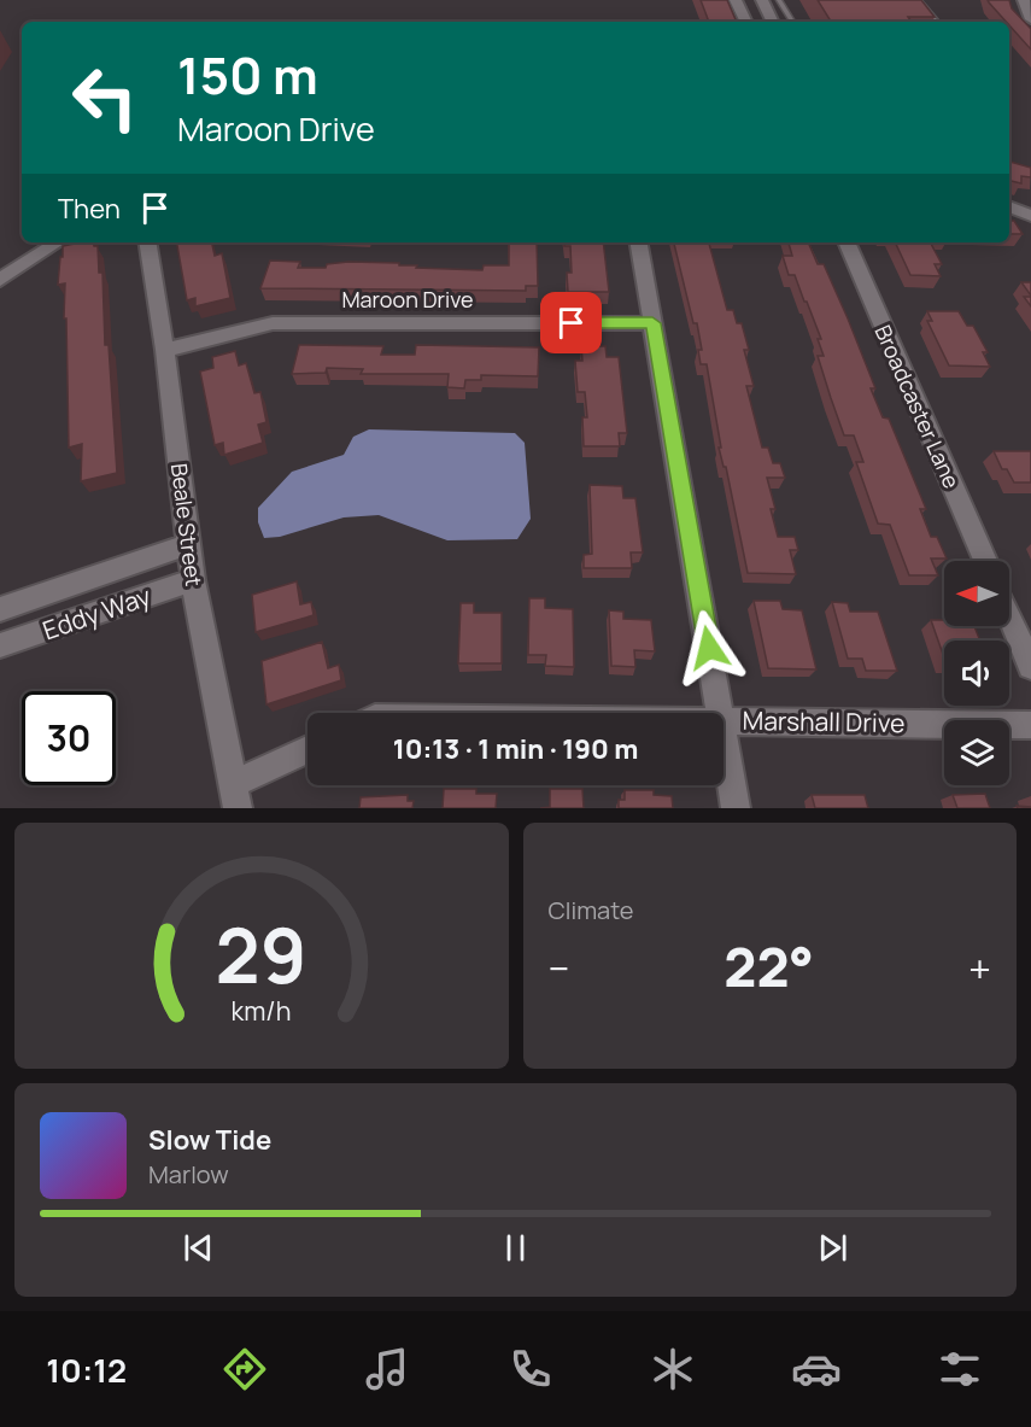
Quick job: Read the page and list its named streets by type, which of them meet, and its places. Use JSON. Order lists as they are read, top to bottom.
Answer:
{
  "streets": {
    "street": [
      "Maroon Drive",
      "Broadcaster Lane",
      "Beale Street",
      "Eddy Way",
      "Marshall Drive"
    ]
  },
  "crossings": [
    ["Maroon Drive", "Beale Street"],
    ["Beale Street", "Eddy Way"]
  ],
  "north": "left",
  "page": {
    "turn": ["150 m", "Maroon Drive"],
    "then": "Then",
    "limit": "30",
    "trip": "10:13 · 1 min · 190 m",
    "tile": "Climate",
    "heat": ["−", "22°", "+"],
    "song": ["Slow Tide", "Marlow"],
    "tabs": "10:12",
    "gauge": ["29", "km/h"]
  }
}
